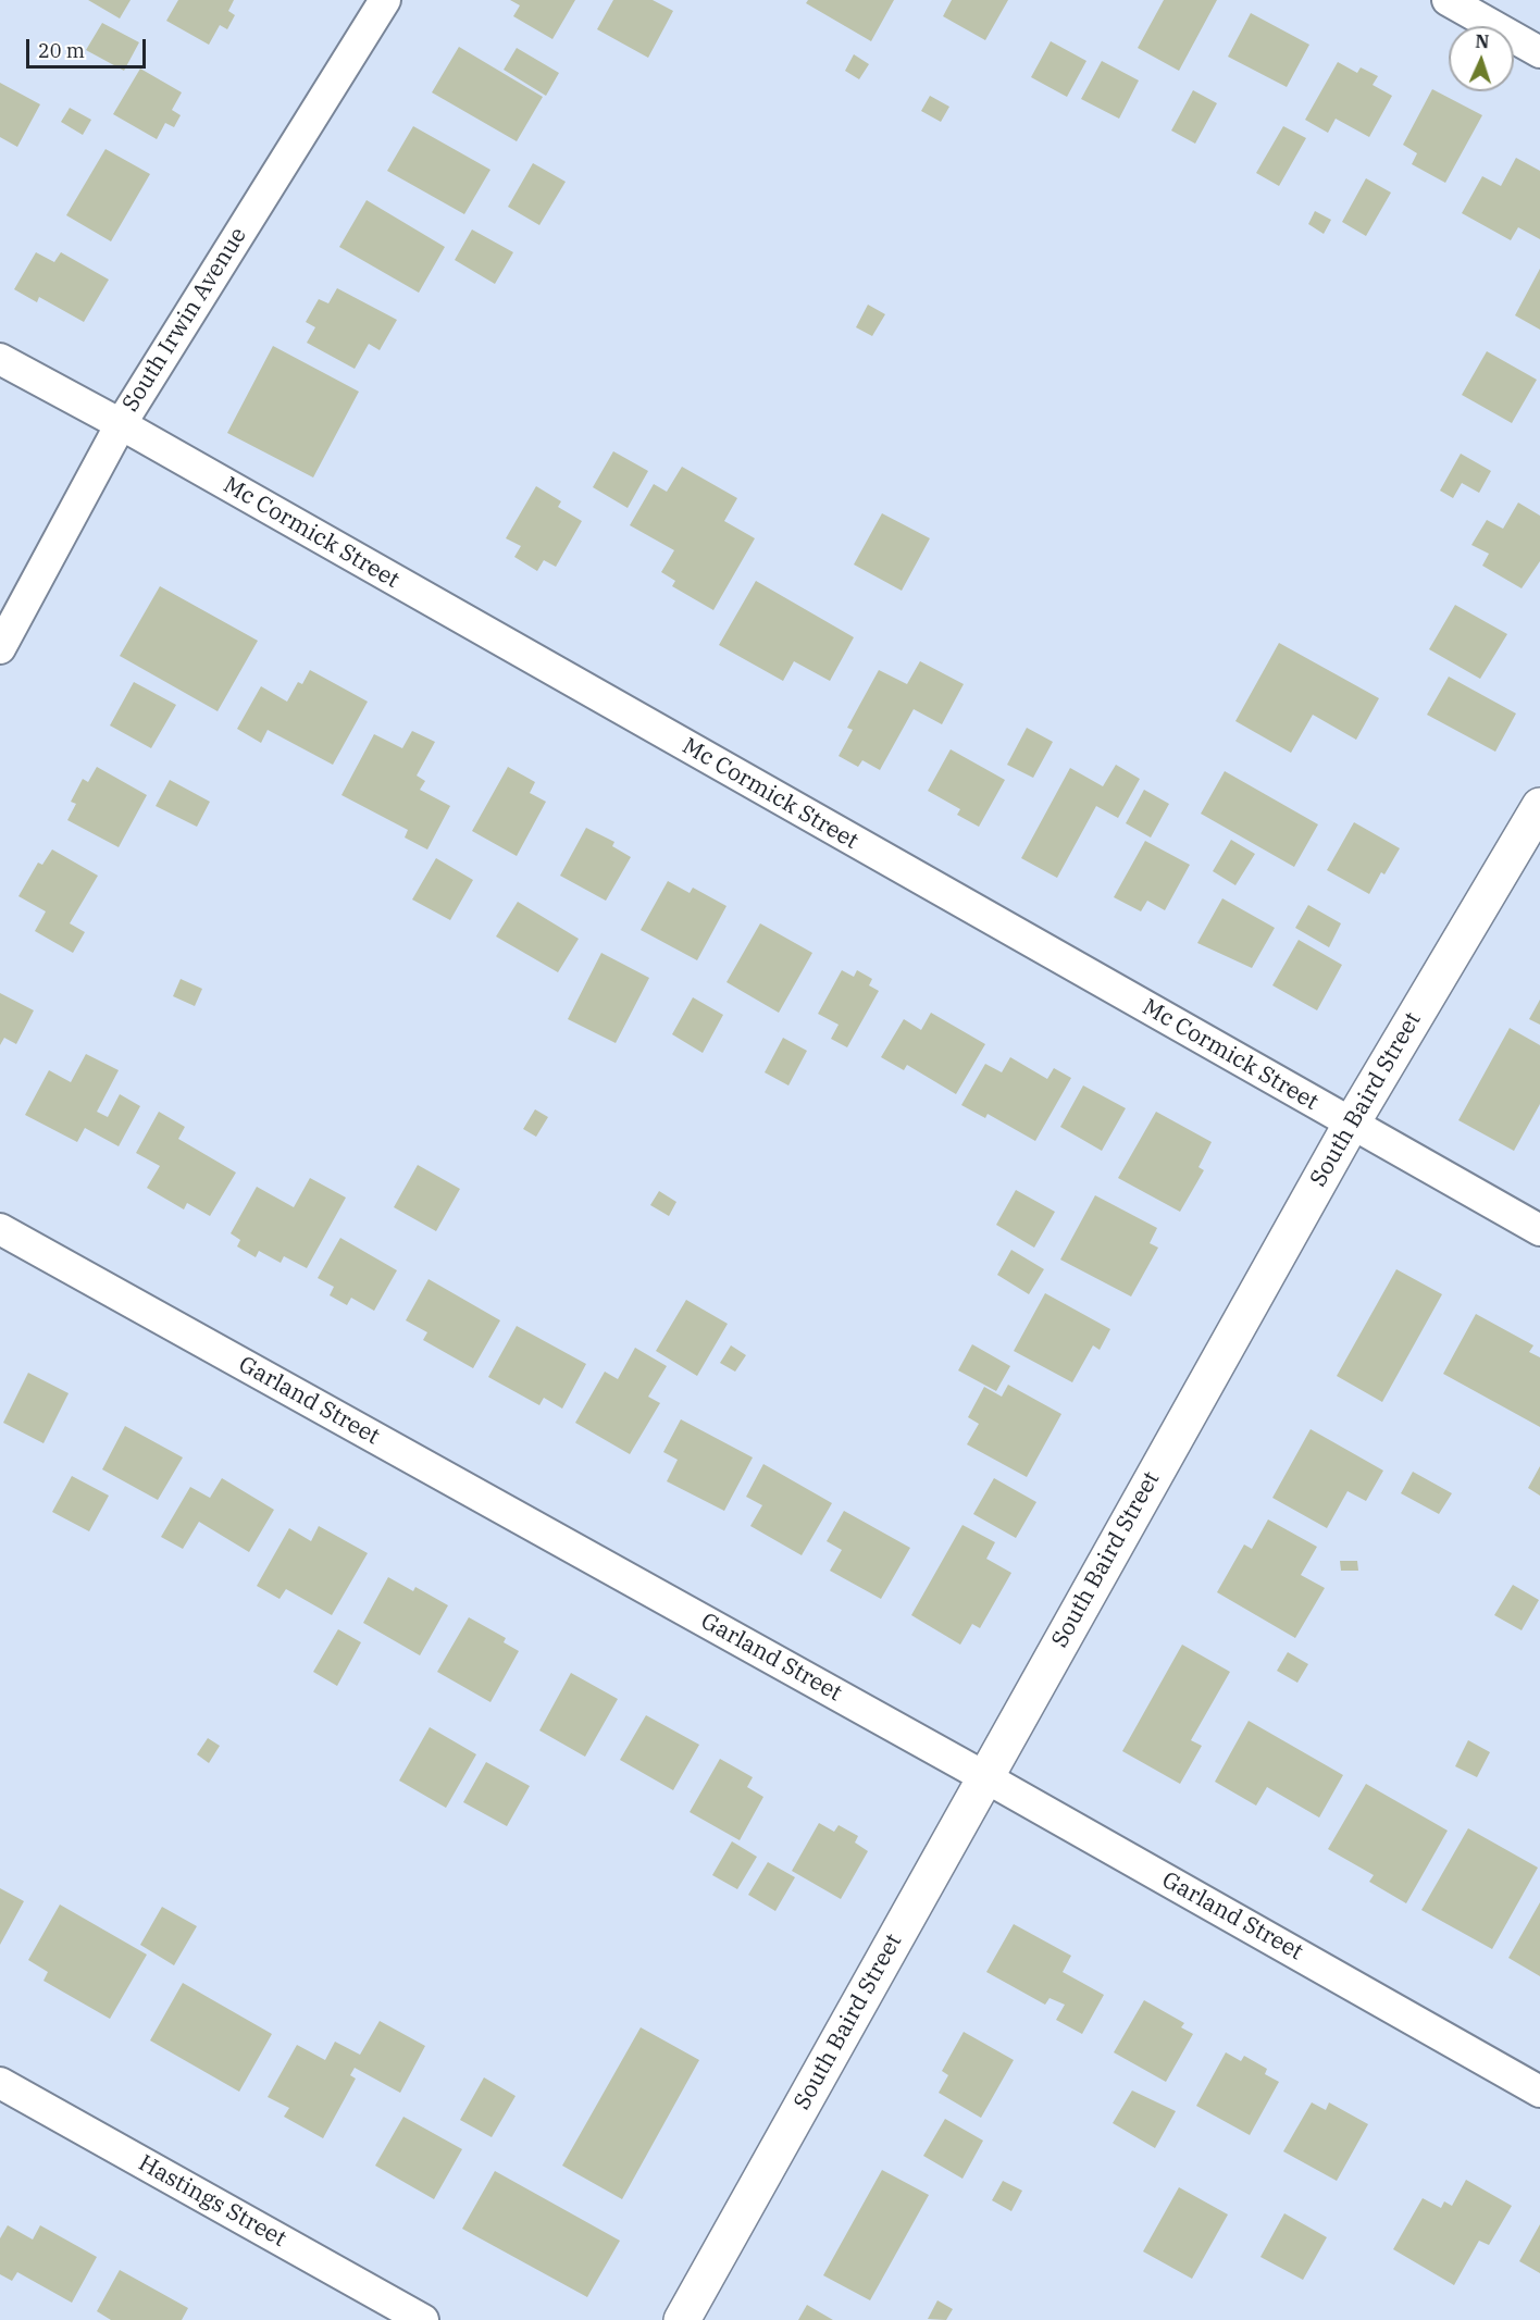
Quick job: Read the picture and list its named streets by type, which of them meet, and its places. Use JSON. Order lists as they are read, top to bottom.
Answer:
{
  "streets": {
    "street": [
      "South Irwin Avenue",
      "Mc Cormick Street",
      "South Baird Street",
      "Garland Street",
      "Hastings Street"
    ]
  },
  "crossings": [
    ["South Irwin Avenue", "Mc Cormick Street"],
    ["Mc Cormick Street", "South Baird Street"],
    ["South Baird Street", "Garland Street"]
  ],
  "scale_bar": "20 m",
  "north": "top"
}
